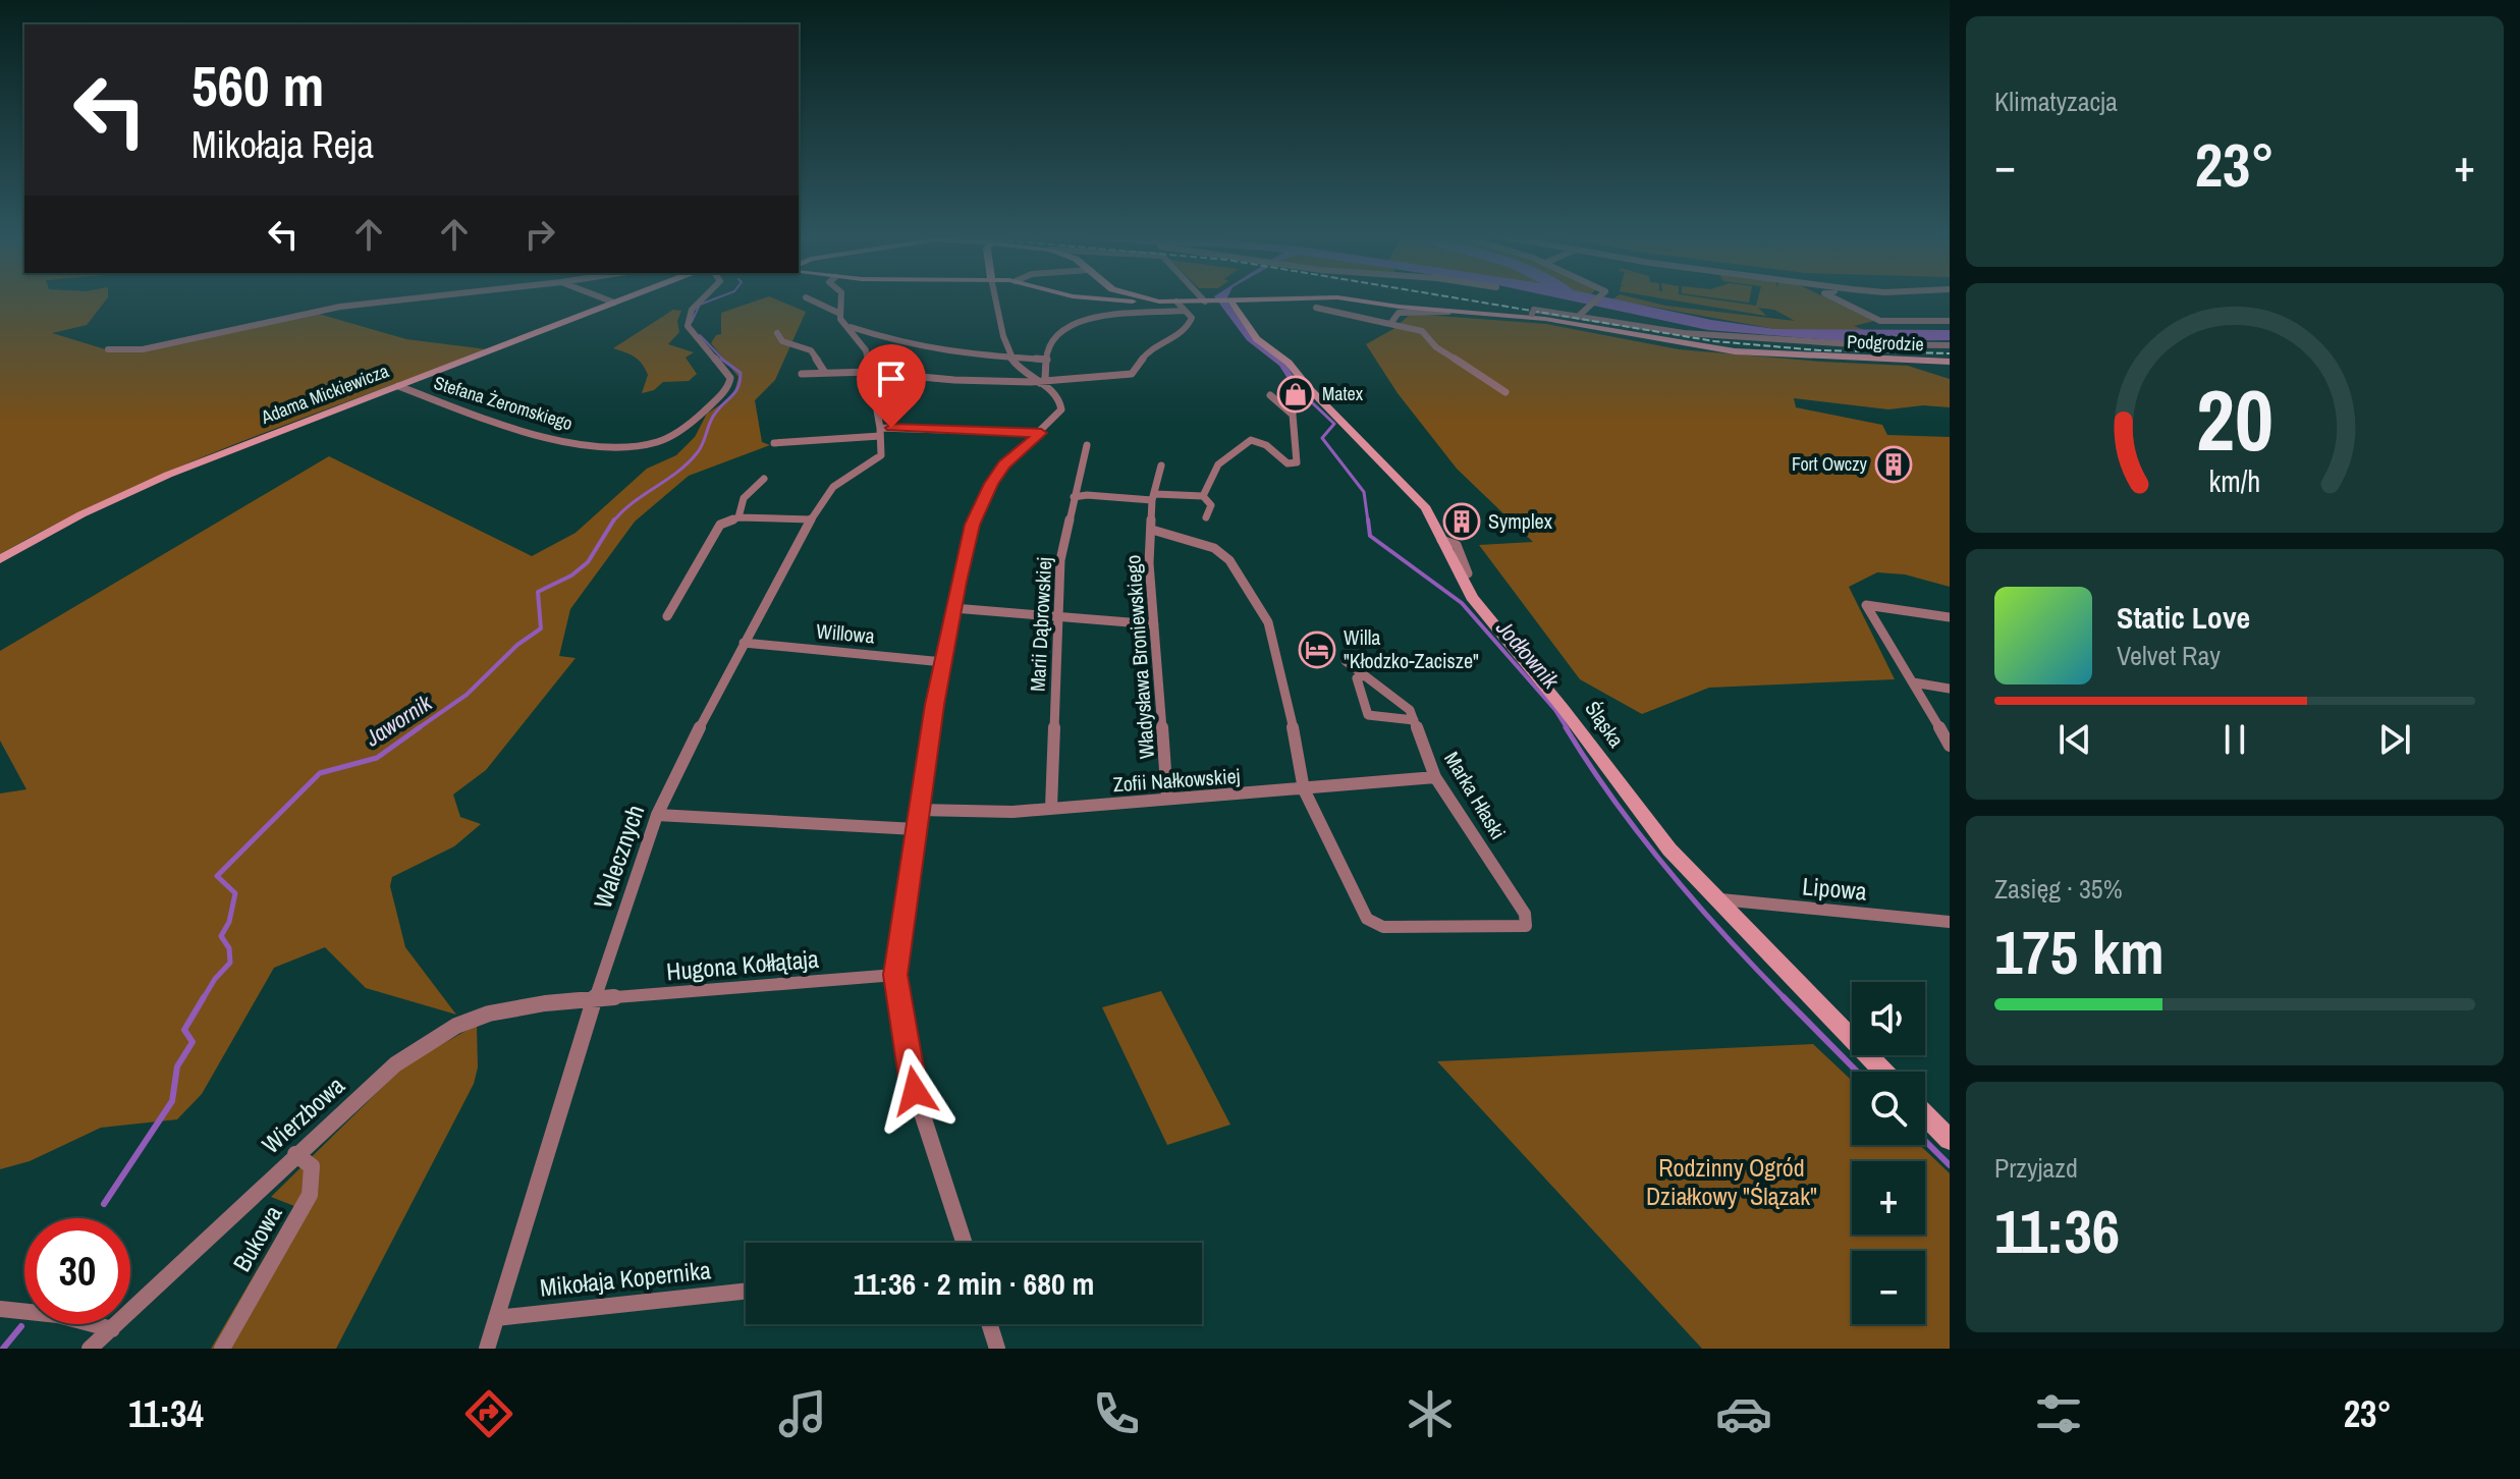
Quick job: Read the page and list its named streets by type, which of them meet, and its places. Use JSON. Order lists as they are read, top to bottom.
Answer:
{
  "streets": {
    "main road": ["Podgrodzie", "Adama Mickiewicza", "Śląska"],
    "street": [
      "Stefana Żeromskiego",
      "Marii Dąbrowskiej",
      "Willowa",
      "Władysława Broniewskiego",
      "Zofii Nałkowskiej",
      "Marka Hłaski",
      "Walecznych",
      "Lipowa",
      "Hugona Kołłątaja",
      "Wierzbowa",
      "Bukowa",
      "Mikołaja Kopernika"
    ]
  },
  "crossings": [
    ["Podgrodzie", "Śląska"],
    ["Adama Mickiewicza", "Stefana Żeromskiego"],
    ["Marii Dąbrowskiej", "Zofii Nałkowskiej"],
    ["Willowa", "Walecznych"],
    ["Władysława Broniewskiego", "Zofii Nałkowskiej"],
    ["Śląska", "Lipowa"],
    ["Zofii Nałkowskiej", "Marka Hłaski"],
    ["Walecznych", "Hugona Kołłątaja"],
    ["Walecznych", "Wierzbowa"],
    ["Walecznych", "Mikołaja Kopernika"],
    ["Hugona Kołłątaja", "Wierzbowa"],
    ["Wierzbowa", "Bukowa"]
  ],
  "water": ["Jodłownik", "Jawornik"],
  "parks": ["Rodzinny Ogród Działkowy \"Ślązak\""],
  "places": {
    "shop": ["Matex"],
    "building": ["Fort Owczy", "Symplex"],
    "hotel": ["Willa \"Kłodzko-Zacisze\""]
  },
  "page": {
    "tile": [
      "Klimatyzacja",
      ["Zasięg · 35%", "175 km"],
      ["Przyjazd", "11:36"]
    ],
    "turn": ["560 m", "Mikołaja Reja"],
    "heat": ["−", "23°", "+"],
    "song": ["Static Love", "Velvet Ray"],
    "map_buttons": ["+", "−"],
    "limit": "30",
    "trip": "11:36 · 2 min · 680 m",
    "tabs": ["11:34", "23°"],
    "gauge": ["20", "km/h"]
  }
}
